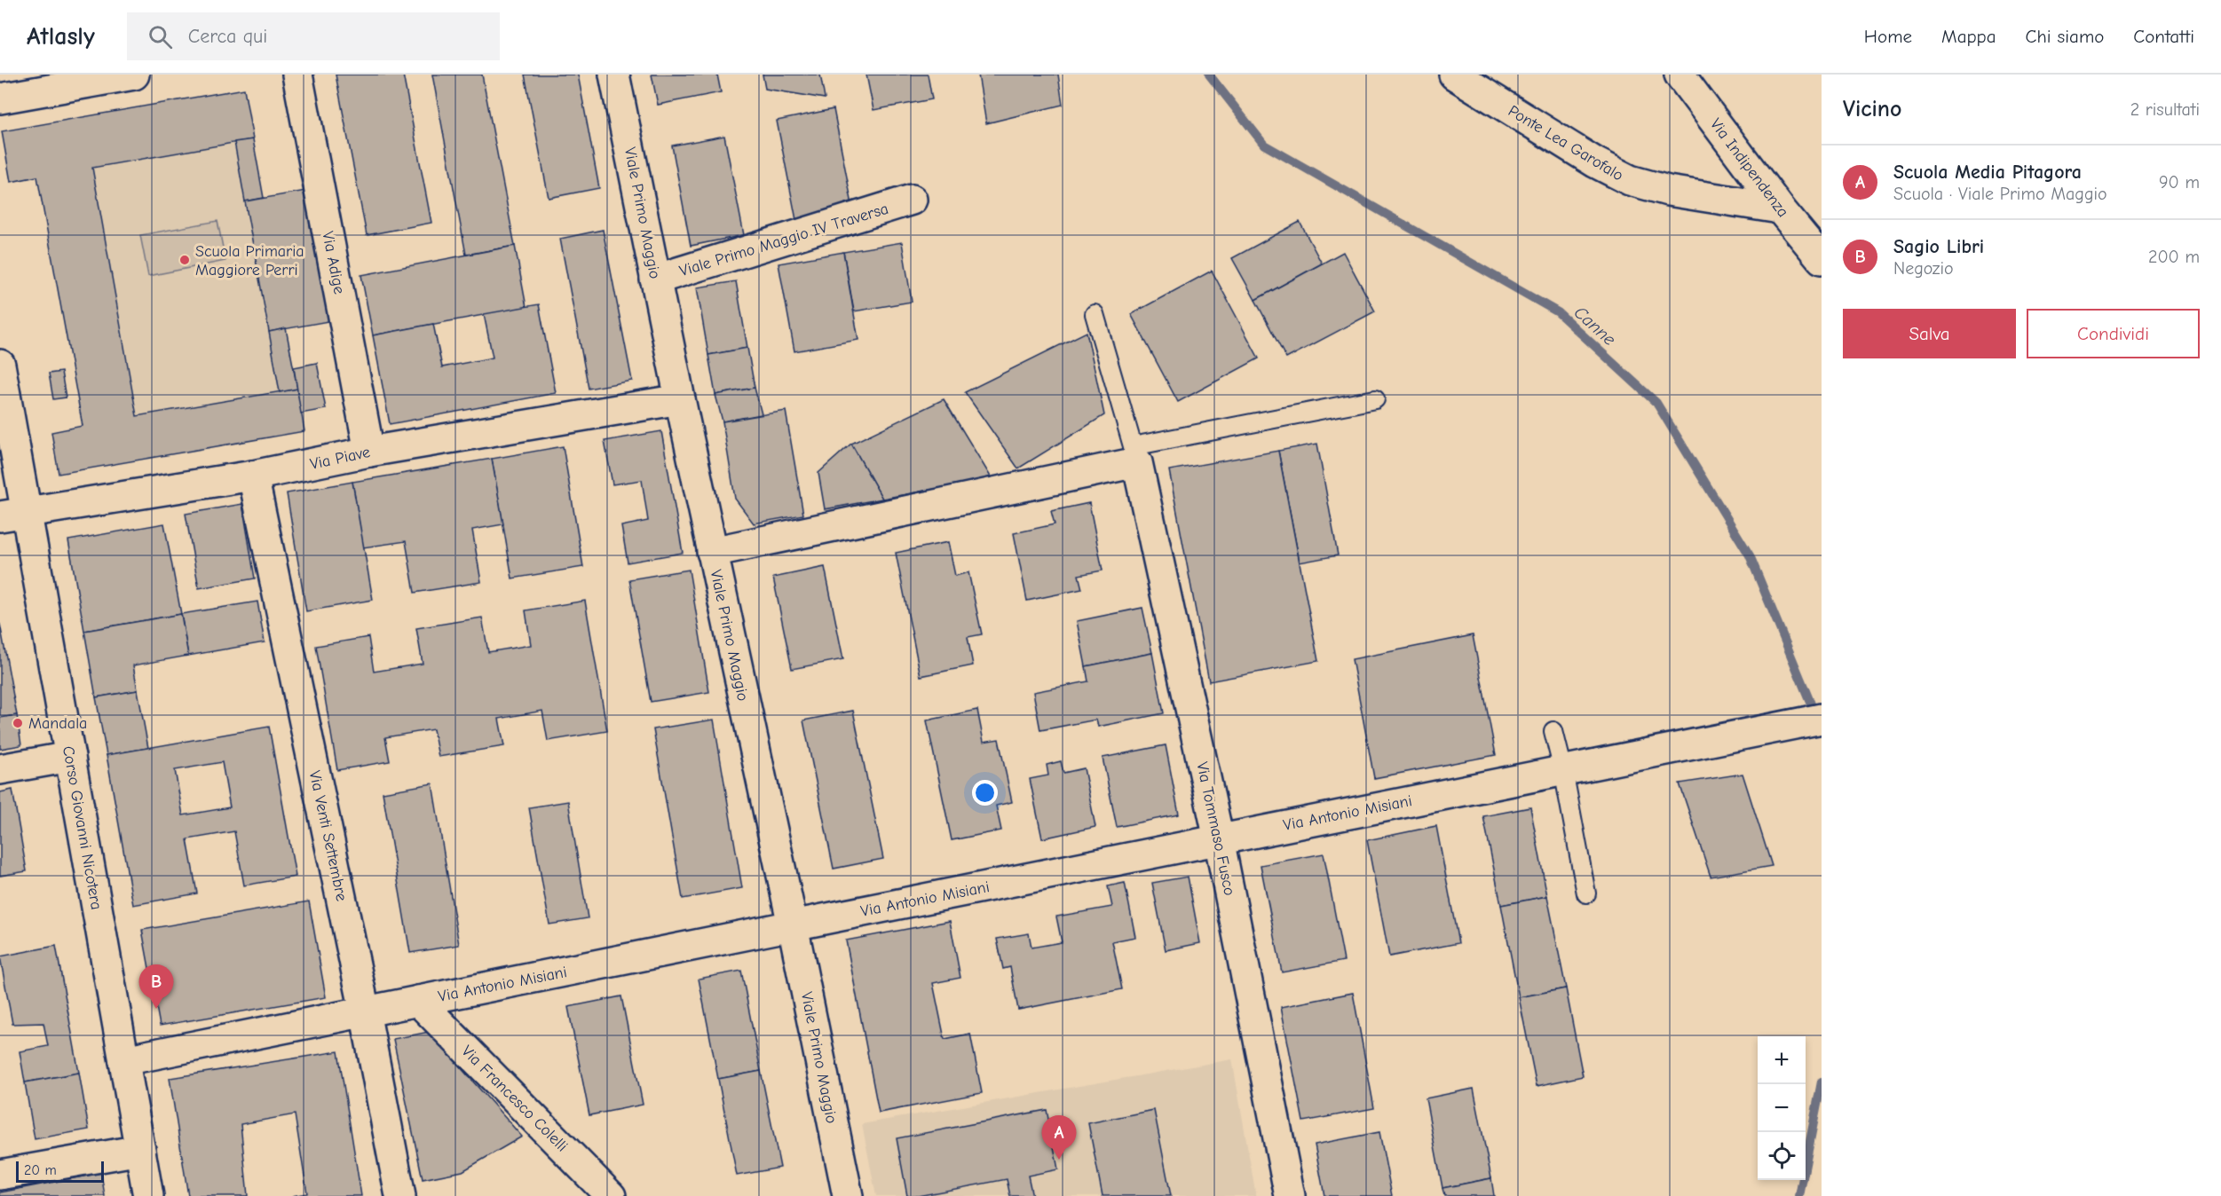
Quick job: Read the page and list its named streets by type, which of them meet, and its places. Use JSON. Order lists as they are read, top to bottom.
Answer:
{
  "streets": {
    "street": [
      "Ponte Lea Garofalo",
      "Via Indipendenza",
      "Viale Primo Maggio",
      "Viale Primo Maggio IV Traversa",
      "Via Adige",
      "Via Piave",
      "Via Antonio Misiani",
      "Corso Giovanni Nicotera",
      "Via Tommaso Fusco",
      "Via Venti Settembre",
      "Via Francesco Colelli"
    ]
  },
  "crossings": [
    ["Ponte Lea Garofalo", "Via Indipendenza"],
    ["Viale Primo Maggio", "Viale Primo Maggio IV Traversa"],
    ["Viale Primo Maggio", "Via Piave"],
    ["Viale Primo Maggio", "Via Antonio Misiani"],
    ["Via Adige", "Via Piave"],
    ["Via Piave", "Corso Giovanni Nicotera"],
    ["Via Piave", "Via Venti Settembre"],
    ["Via Antonio Misiani", "Corso Giovanni Nicotera"],
    ["Via Antonio Misiani", "Via Tommaso Fusco"],
    ["Via Antonio Misiani", "Via Venti Settembre"],
    ["Via Antonio Misiani", "Via Francesco Colelli"]
  ],
  "water": ["Canne"],
  "places": ["Scuola Primaria Maggiore Perri", "Mandala"],
  "scale_bar": "20 m",
  "page": {
    "header": "Atlasly",
    "search": "Cerca qui",
    "nav": [
      "Home",
      "Mappa",
      "Chi siamo",
      "Contatti"
    ],
    "heading": ["Vicino", "2 risultati"],
    "list": [
      {
        "mark": "A",
        "name": "Scuola Media Pitagora",
        "note": "Scuola · Viale Primo Maggio",
        "value": "90 m"
      },
      {
        "mark": "B",
        "name": "Sagio Libri",
        "note": "Negozio",
        "value": "200 m"
      }
    ],
    "buttons": ["Salva", "Condividi"],
    "pins": ["B", "A"],
    "map_buttons": ["+", "−"],
    "scale": "20 m"
  }
}
